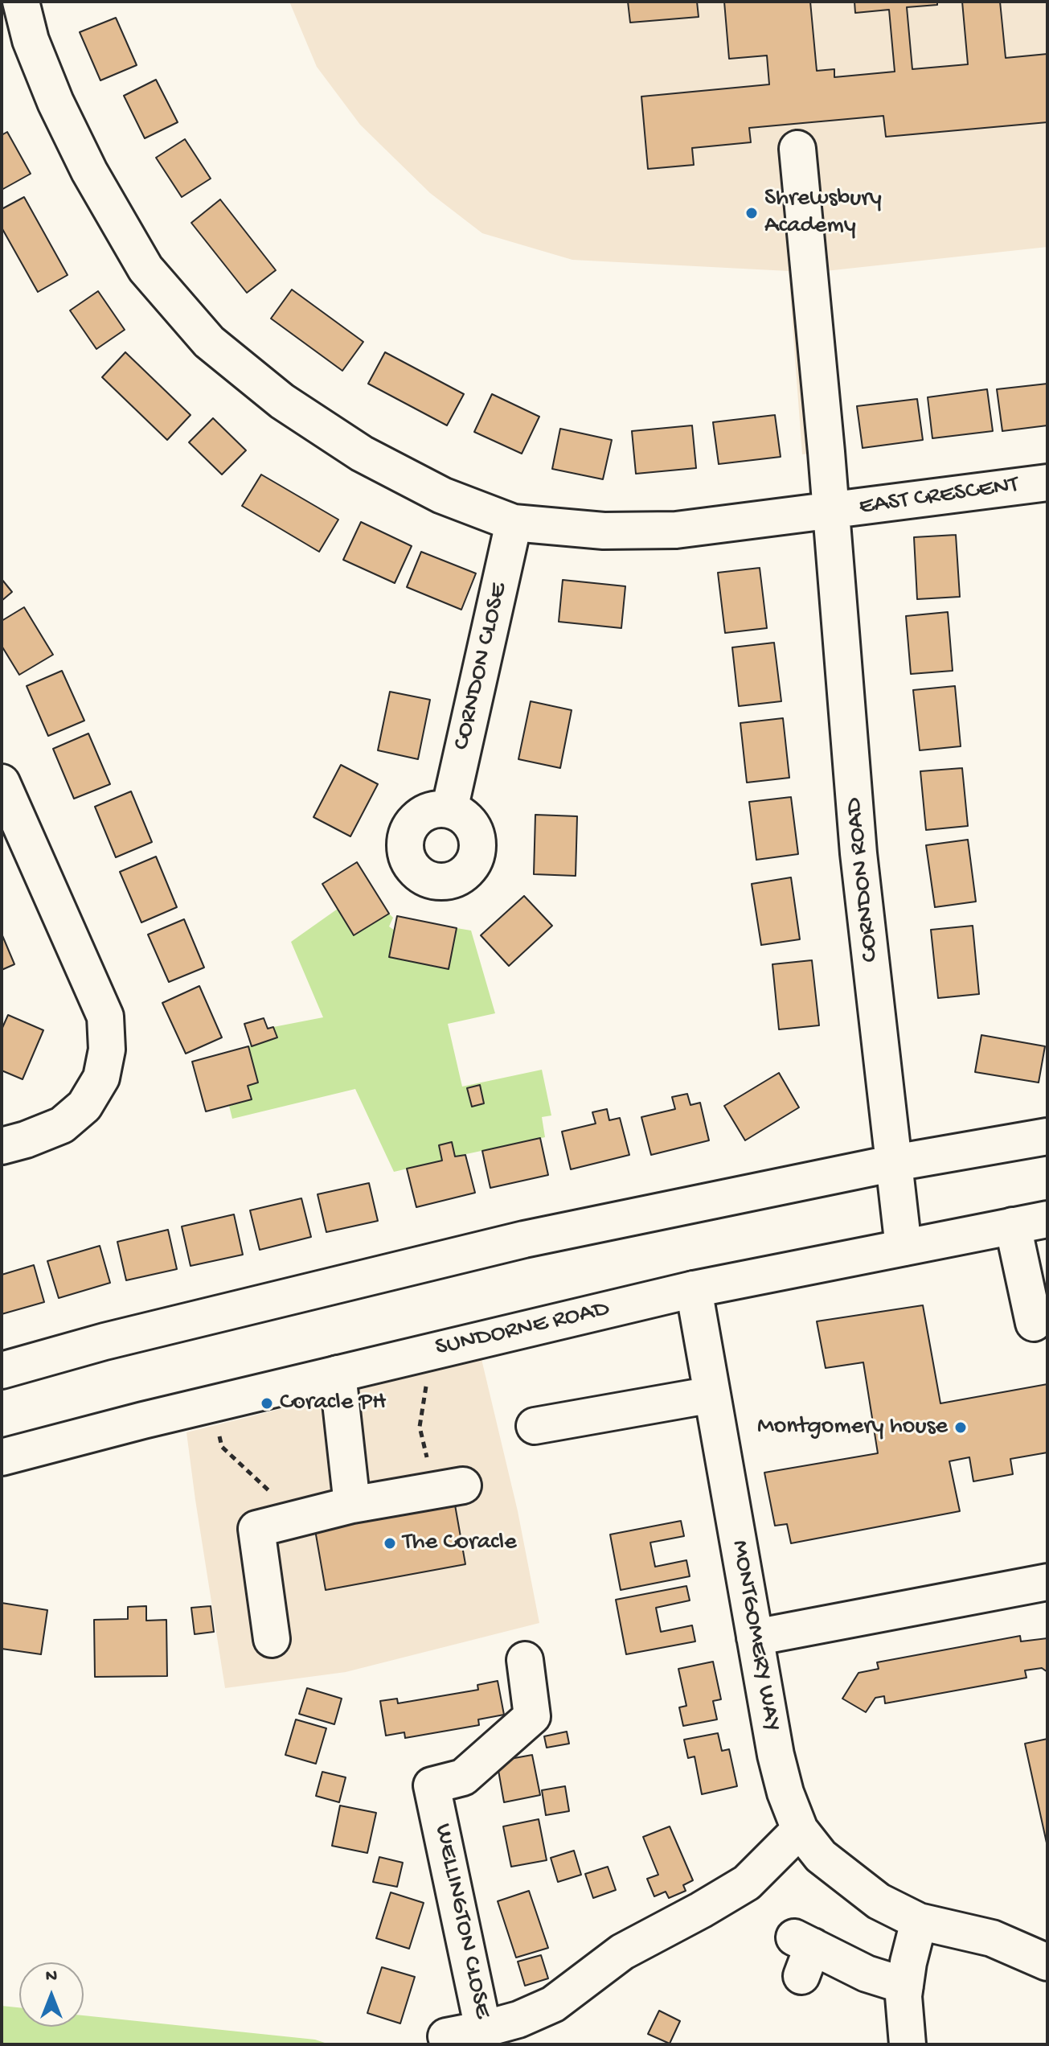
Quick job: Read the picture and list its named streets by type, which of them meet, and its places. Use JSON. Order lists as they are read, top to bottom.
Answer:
{
  "streets": {
    "street": [
      "EAST CRESCENT",
      "CORNDON CLOSE",
      "CORNDON ROAD",
      "SUNDORNE ROAD",
      "MONTGOMERY WAY",
      "WELLINGTON CLOSE"
    ]
  },
  "crossings": [
    ["EAST CRESCENT", "CORNDON CLOSE"],
    ["EAST CRESCENT", "CORNDON ROAD"],
    ["CORNDON ROAD", "SUNDORNE ROAD"],
    ["SUNDORNE ROAD", "MONTGOMERY WAY"],
    ["MONTGOMERY WAY", "WELLINGTON CLOSE"]
  ],
  "places": [
    "Shrewsbury Academy",
    "Coracle PH",
    "Montgomery house",
    "The Coracle"
  ],
  "north": "top"
}
